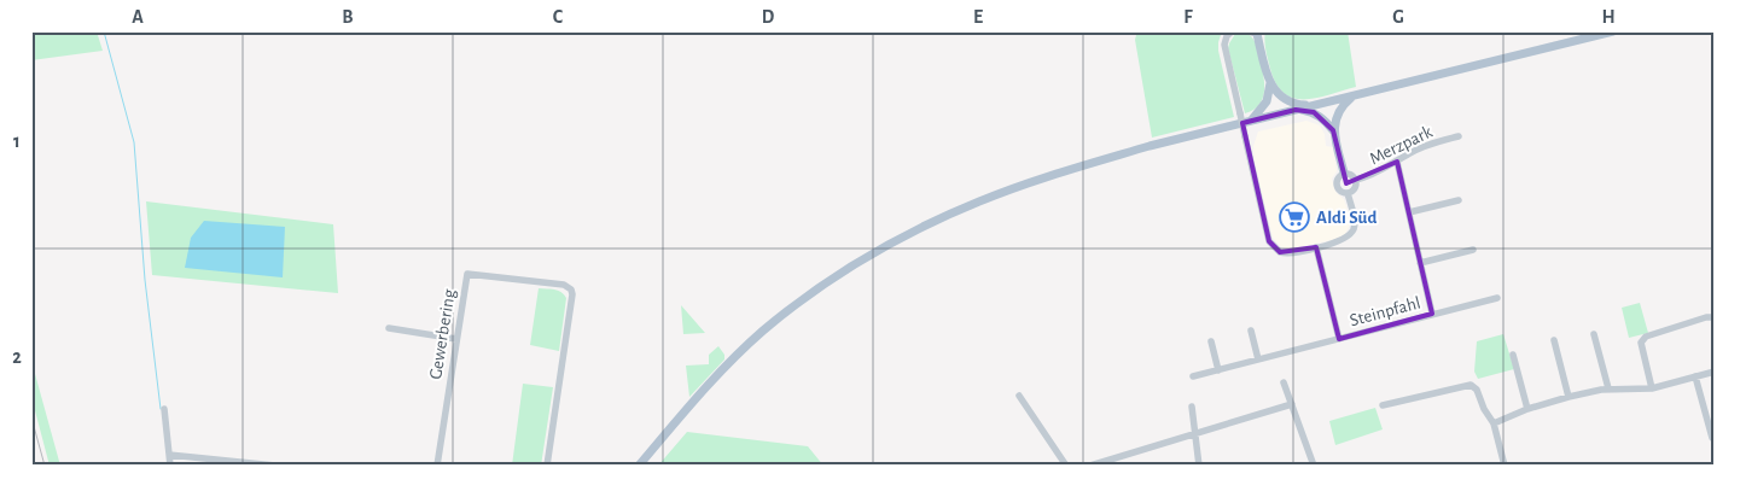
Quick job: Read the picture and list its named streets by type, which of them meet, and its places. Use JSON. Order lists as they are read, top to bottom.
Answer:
{
  "streets": {
    "street": ["Merzpark", "Steinpfahl", "Gewerbering"]
  },
  "places": {
    "supermarket": ["Aldi Süd"]
  },
  "grid": {
    "columns": [
      "A",
      "B",
      "C",
      "D",
      "E",
      "F",
      "G",
      "H"
    ],
    "rows": ["1", "2"]
  }
}
